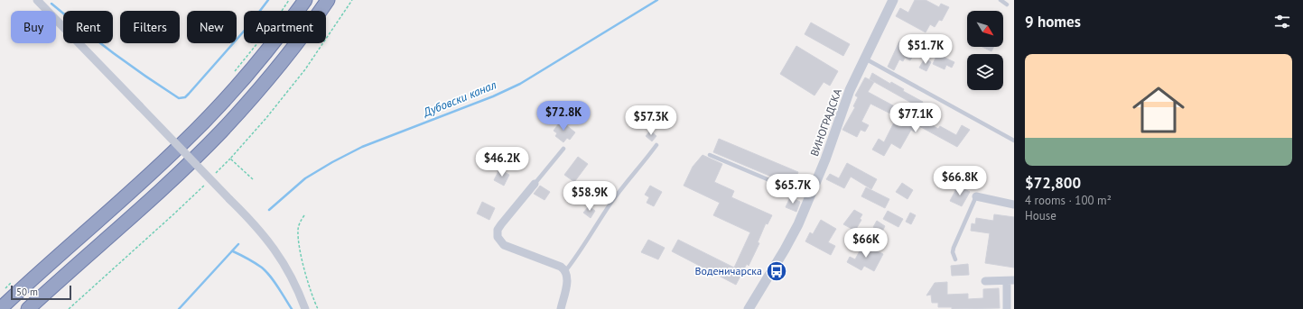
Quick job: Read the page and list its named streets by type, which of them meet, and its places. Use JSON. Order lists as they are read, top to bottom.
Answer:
{
  "streets": {
    "street": ["ВИНОГРАДСКА"]
  },
  "water": ["Дубовски канал"],
  "places": {
    "bus stop": ["Воденичарска"]
  },
  "scale_bar": "50 m",
  "north": "bottom right",
  "page": {
    "heading": "9 homes",
    "chip": [
      "Buy",
      "Rent",
      "Filters",
      "New",
      "Apartment"
    ],
    "price": [
      "$51.7K",
      "$72.8K",
      "$77.1K",
      "$57.3K",
      "$46.2K",
      "$66.8K",
      "$65.7K",
      "$58.9K",
      "$66K"
    ],
    "list": [
      {
        "name": "$72,800",
        "note": "4 rooms · 100 m² · House"
      }
    ],
    "scale": "50 m"
  }
}
